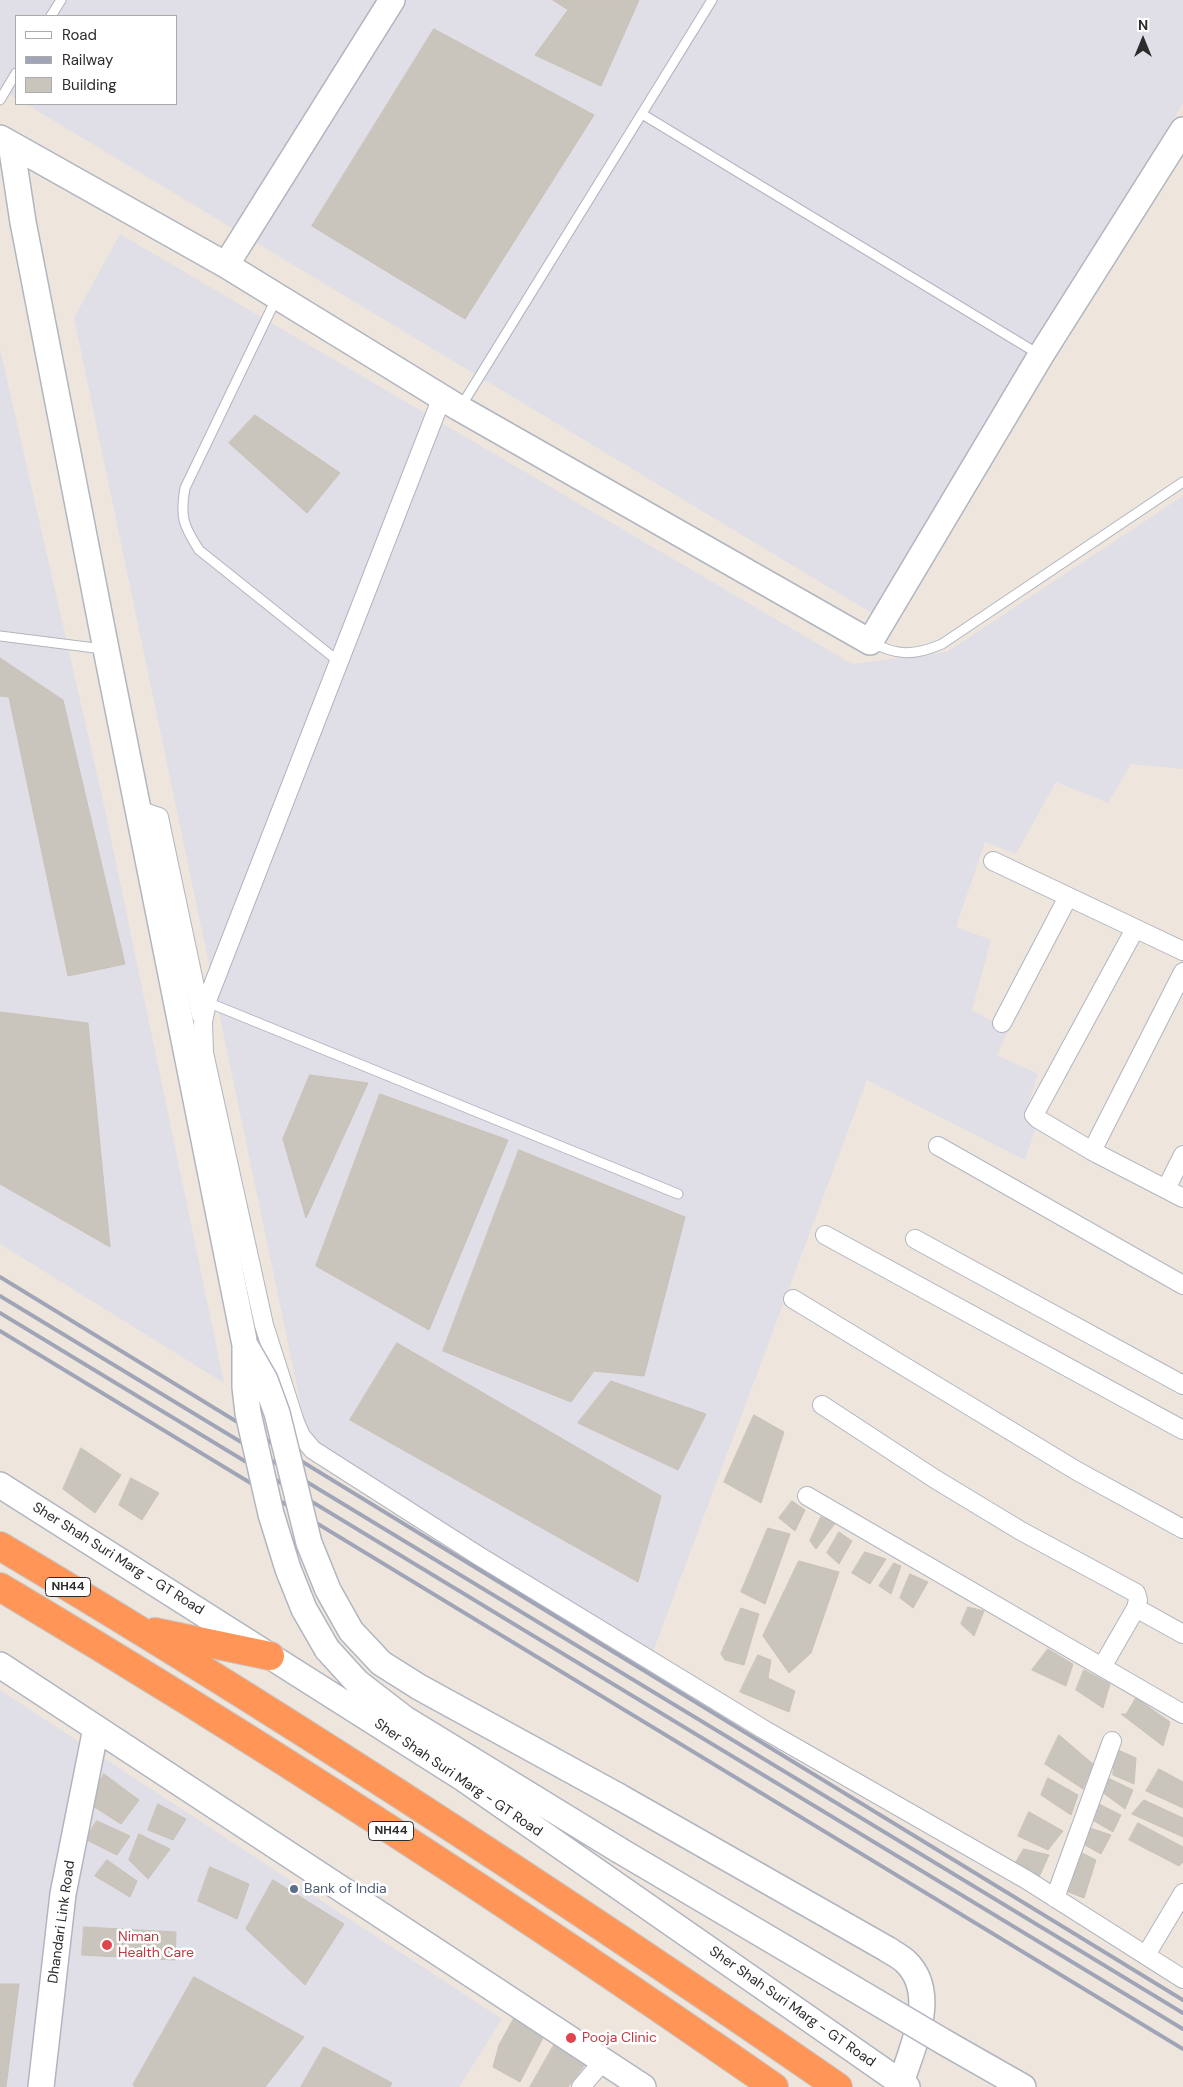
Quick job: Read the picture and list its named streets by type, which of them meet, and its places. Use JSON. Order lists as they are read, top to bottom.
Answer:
{
  "streets": {
    "highway": ["NH44"],
    "street": ["Sher Shah Suri Marg - GT Road", "Dhandari Link Road"]
  },
  "places": ["Bank of India", "Niman Health Care", "Pooja Clinic"],
  "legend": ["Road", "Railway", "Building"],
  "north": "top"
}
